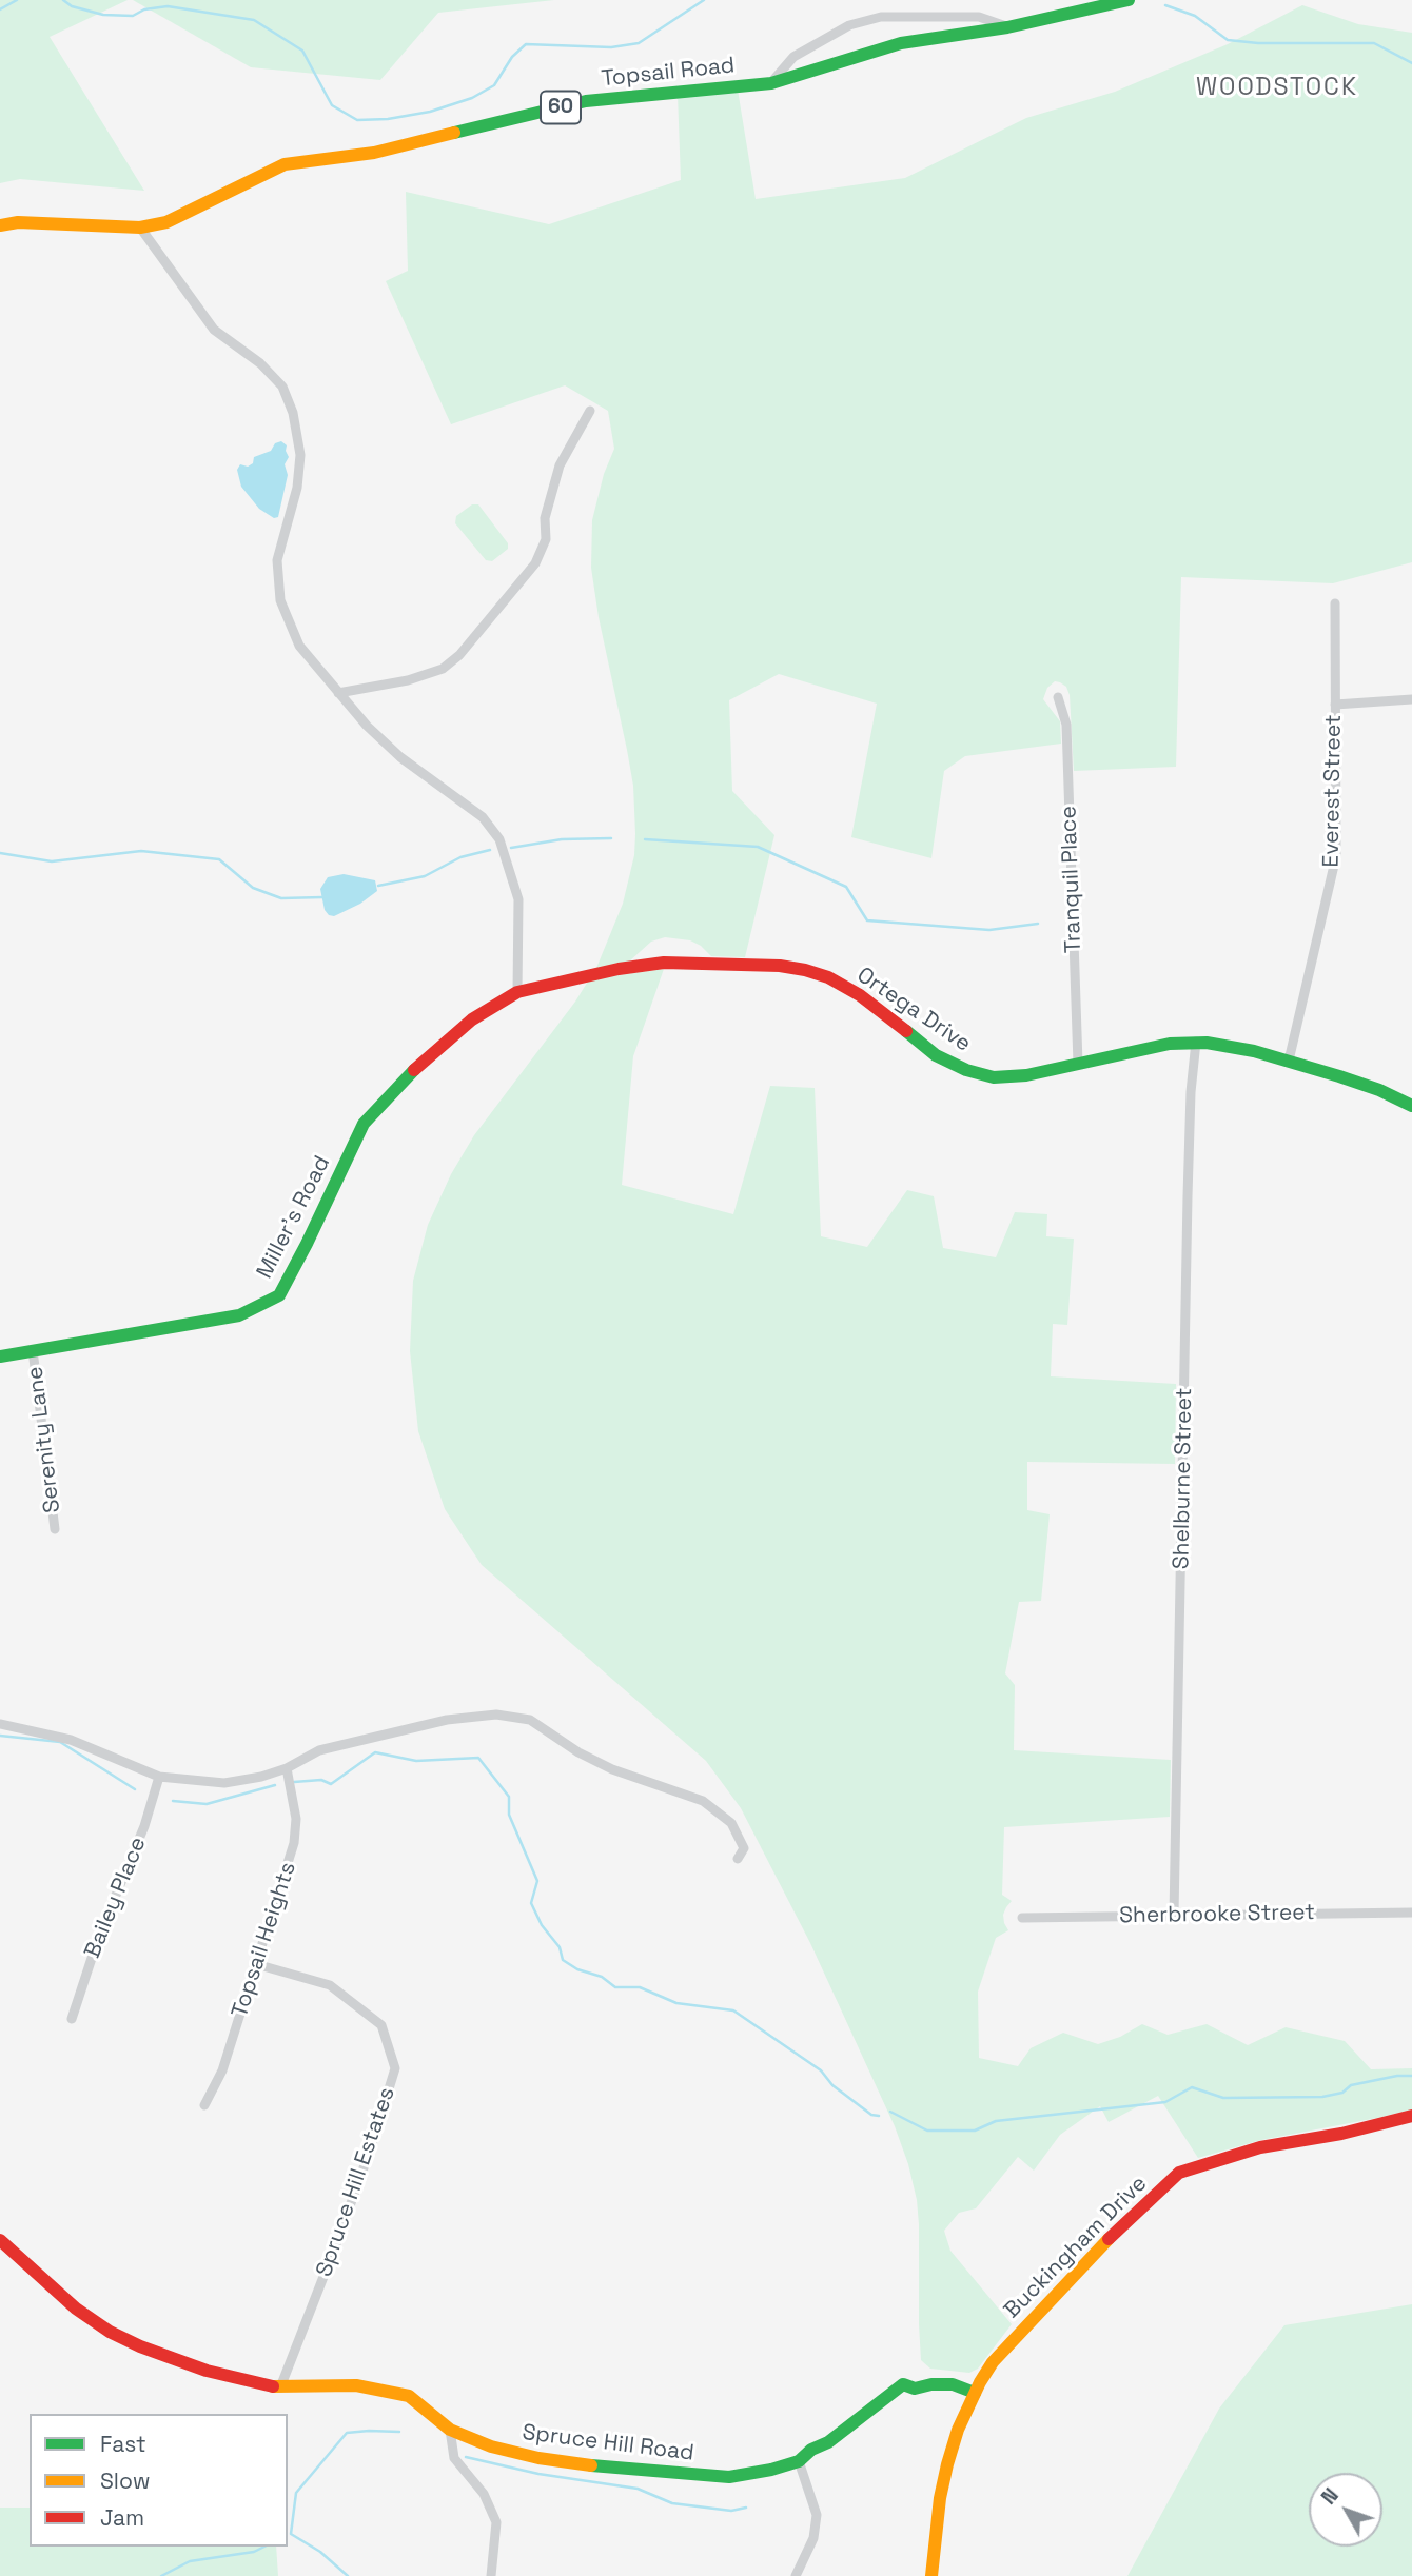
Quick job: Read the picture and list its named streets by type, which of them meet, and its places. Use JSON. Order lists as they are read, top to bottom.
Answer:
{
  "streets": {
    "street": [
      "Topsail Road",
      "60",
      "Everest Street",
      "Tranquil Place",
      "Ortega Drive",
      "Miller's Road",
      "Serenity Lane",
      "Shelburne Street",
      "Bailey Place",
      "Sherbrooke Street",
      "Topsail Heights",
      "Spruce Hill Estates",
      "Buckingham Drive",
      "Spruce Hill Road"
    ]
  },
  "crossings": [
    ["Everest Street", "Ortega Drive"],
    ["Tranquil Place", "Ortega Drive"],
    ["Ortega Drive", "Miller's Road"],
    ["Ortega Drive", "Shelburne Street"],
    ["Miller's Road", "Serenity Lane"],
    ["Shelburne Street", "Sherbrooke Street"],
    ["Topsail Heights", "Spruce Hill Estates"],
    ["Spruce Hill Estates", "Spruce Hill Road"],
    ["Buckingham Drive", "Spruce Hill Road"]
  ],
  "districts": ["WOODSTOCK"],
  "legend": ["Fast", "Slow", "Jam"],
  "north": "top left"
}
